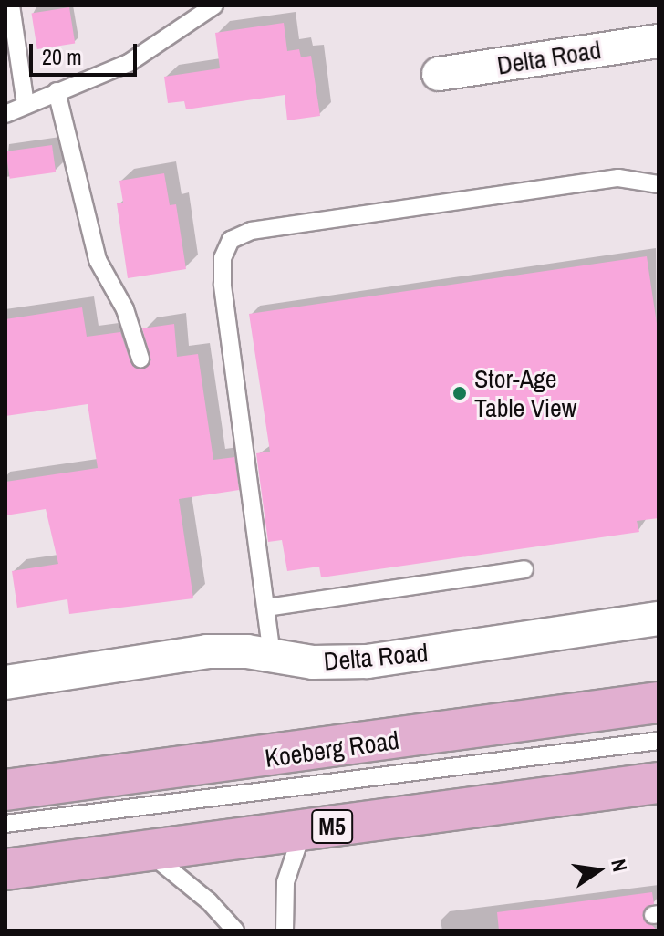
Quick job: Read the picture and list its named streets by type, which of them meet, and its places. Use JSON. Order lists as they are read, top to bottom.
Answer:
{
  "streets": {
    "main road": ["Koeberg Road", "M5"],
    "street": ["Delta Road"]
  },
  "places": ["Stor-Age Table View"],
  "scale_bar": "20 m",
  "north": "right"
}
